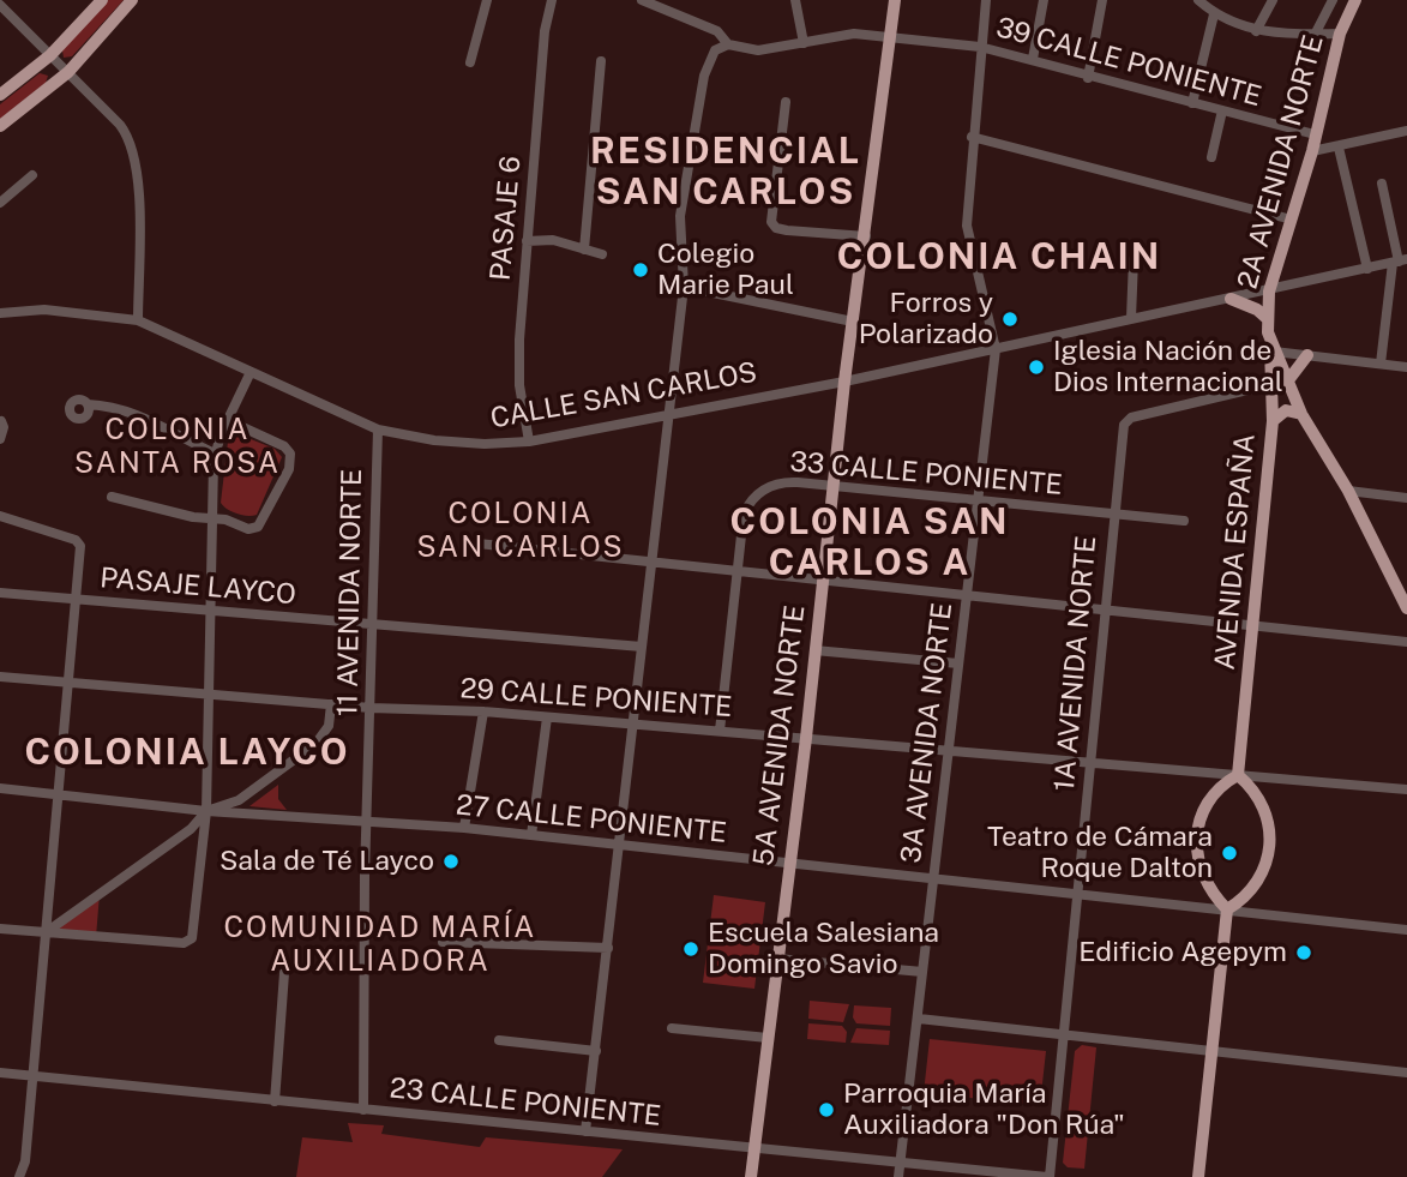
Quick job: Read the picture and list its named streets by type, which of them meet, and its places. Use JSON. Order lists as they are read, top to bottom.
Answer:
{
  "streets": {
    "main road": ["2A AVENIDA NORTE", "AVENIDA ESPAÑA", "5A AVENIDA NORTE"],
    "street": [
      "39 CALLE PONIENTE",
      "PASAJE 6",
      "CALLE SAN CARLOS",
      "33 CALLE PONIENTE",
      "PASAJE LAYCO",
      "11 AVENIDA NORTE",
      "1A AVENIDA NORTE",
      "29 CALLE PONIENTE",
      "3A AVENIDA NORTE",
      "27 CALLE PONIENTE",
      "23 CALLE PONIENTE"
    ]
  },
  "crossings": [
    ["39 CALLE PONIENTE", "2A AVENIDA NORTE"],
    ["39 CALLE PONIENTE", "3A AVENIDA NORTE"],
    ["39 CALLE PONIENTE", "5A AVENIDA NORTE"],
    ["2A AVENIDA NORTE", "CALLE SAN CARLOS"],
    ["2A AVENIDA NORTE", "AVENIDA ESPAÑA"],
    ["PASAJE 6", "CALLE SAN CARLOS"],
    ["CALLE SAN CARLOS", "11 AVENIDA NORTE"],
    ["CALLE SAN CARLOS", "3A AVENIDA NORTE"],
    ["CALLE SAN CARLOS", "5A AVENIDA NORTE"],
    ["33 CALLE PONIENTE", "1A AVENIDA NORTE"],
    ["33 CALLE PONIENTE", "29 CALLE PONIENTE"],
    ["33 CALLE PONIENTE", "3A AVENIDA NORTE"],
    ["33 CALLE PONIENTE", "5A AVENIDA NORTE"],
    ["AVENIDA ESPAÑA", "1A AVENIDA NORTE"],
    ["AVENIDA ESPAÑA", "29 CALLE PONIENTE"],
    ["PASAJE LAYCO", "11 AVENIDA NORTE"],
    ["11 AVENIDA NORTE", "29 CALLE PONIENTE"],
    ["11 AVENIDA NORTE", "27 CALLE PONIENTE"],
    ["11 AVENIDA NORTE", "23 CALLE PONIENTE"],
    ["1A AVENIDA NORTE", "29 CALLE PONIENTE"],
    ["1A AVENIDA NORTE", "27 CALLE PONIENTE"],
    ["1A AVENIDA NORTE", "23 CALLE PONIENTE"],
    ["29 CALLE PONIENTE", "3A AVENIDA NORTE"],
    ["29 CALLE PONIENTE", "5A AVENIDA NORTE"],
    ["3A AVENIDA NORTE", "27 CALLE PONIENTE"],
    ["3A AVENIDA NORTE", "23 CALLE PONIENTE"],
    ["5A AVENIDA NORTE", "27 CALLE PONIENTE"],
    ["5A AVENIDA NORTE", "23 CALLE PONIENTE"]
  ],
  "districts": [
    "RESIDENCIAL SAN CARLOS",
    "COLONIA CHAIN",
    "COLONIA SANTA ROSA",
    "COLONIA SAN CARLOS",
    "COLONIA SAN CARLOS A",
    "COLONIA LAYCO",
    "COMUNIDAD MARÍA AUXILIADORA"
  ],
  "places": [
    "Colegio Marie Paul",
    "Forros y Polarizado",
    "Iglesia Nación de Dios Internacional",
    "Teatro de Cámara Roque Dalton",
    "Sala de Té Layco",
    "Escuela Salesiana Domingo Savio",
    "Edificio Agepym",
    "Parroquia María Auxiliadora \"Don Rúa\""
  ]
}
